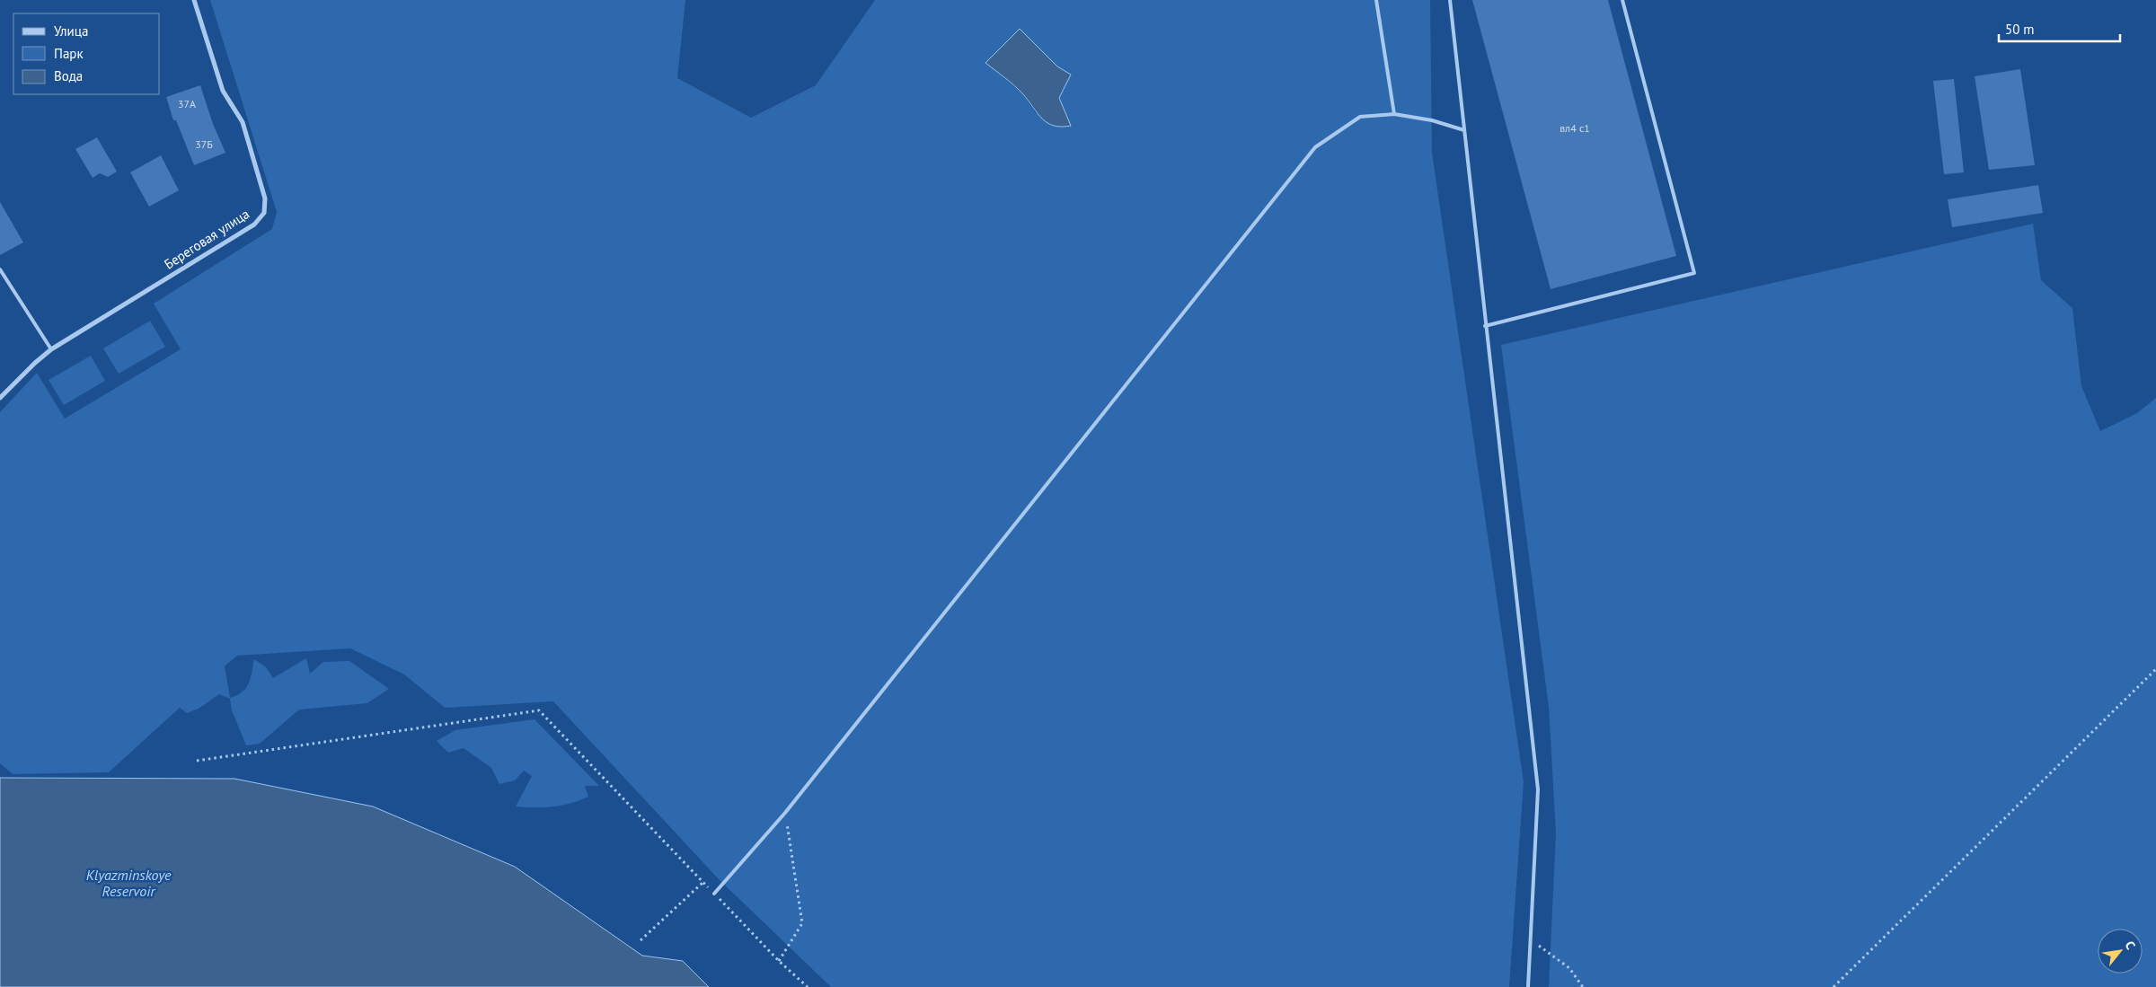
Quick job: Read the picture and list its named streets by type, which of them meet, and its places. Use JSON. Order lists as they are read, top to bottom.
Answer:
{
  "streets": {
    "street": ["Береговая улица"]
  },
  "water": ["Klyazminskoye Reservoir"],
  "house_numbers": ["37А", "вл4 с1", "37Б"],
  "legend": ["Улица", "Парк", "Вода"],
  "scale_bar": "50 m",
  "north": "top right"
}
